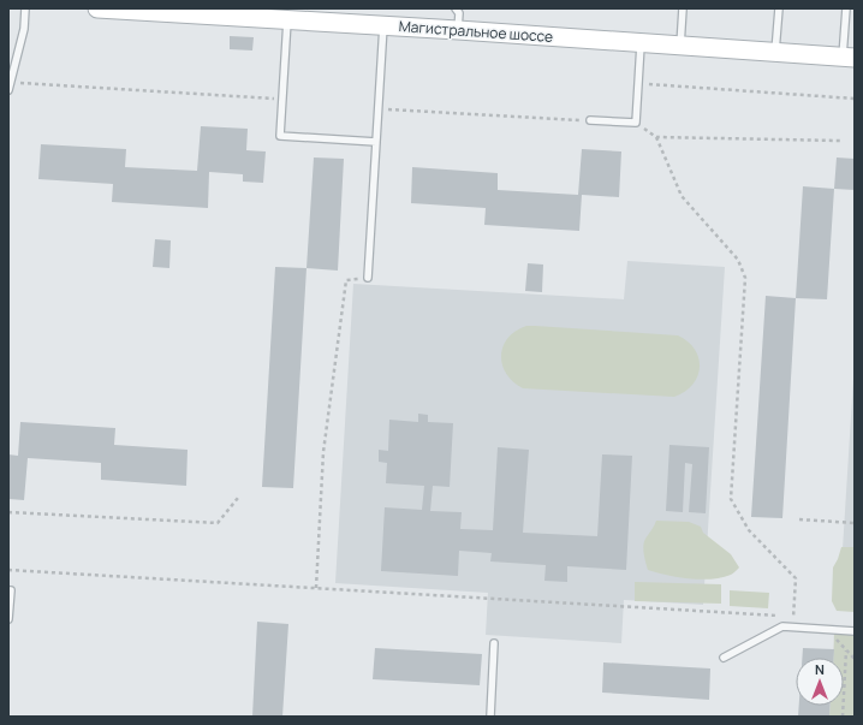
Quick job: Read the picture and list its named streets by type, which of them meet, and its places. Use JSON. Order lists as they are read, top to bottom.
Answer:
{
  "streets": {
    "main road": ["Магистральное шоссе"]
  },
  "north": "top"
}
